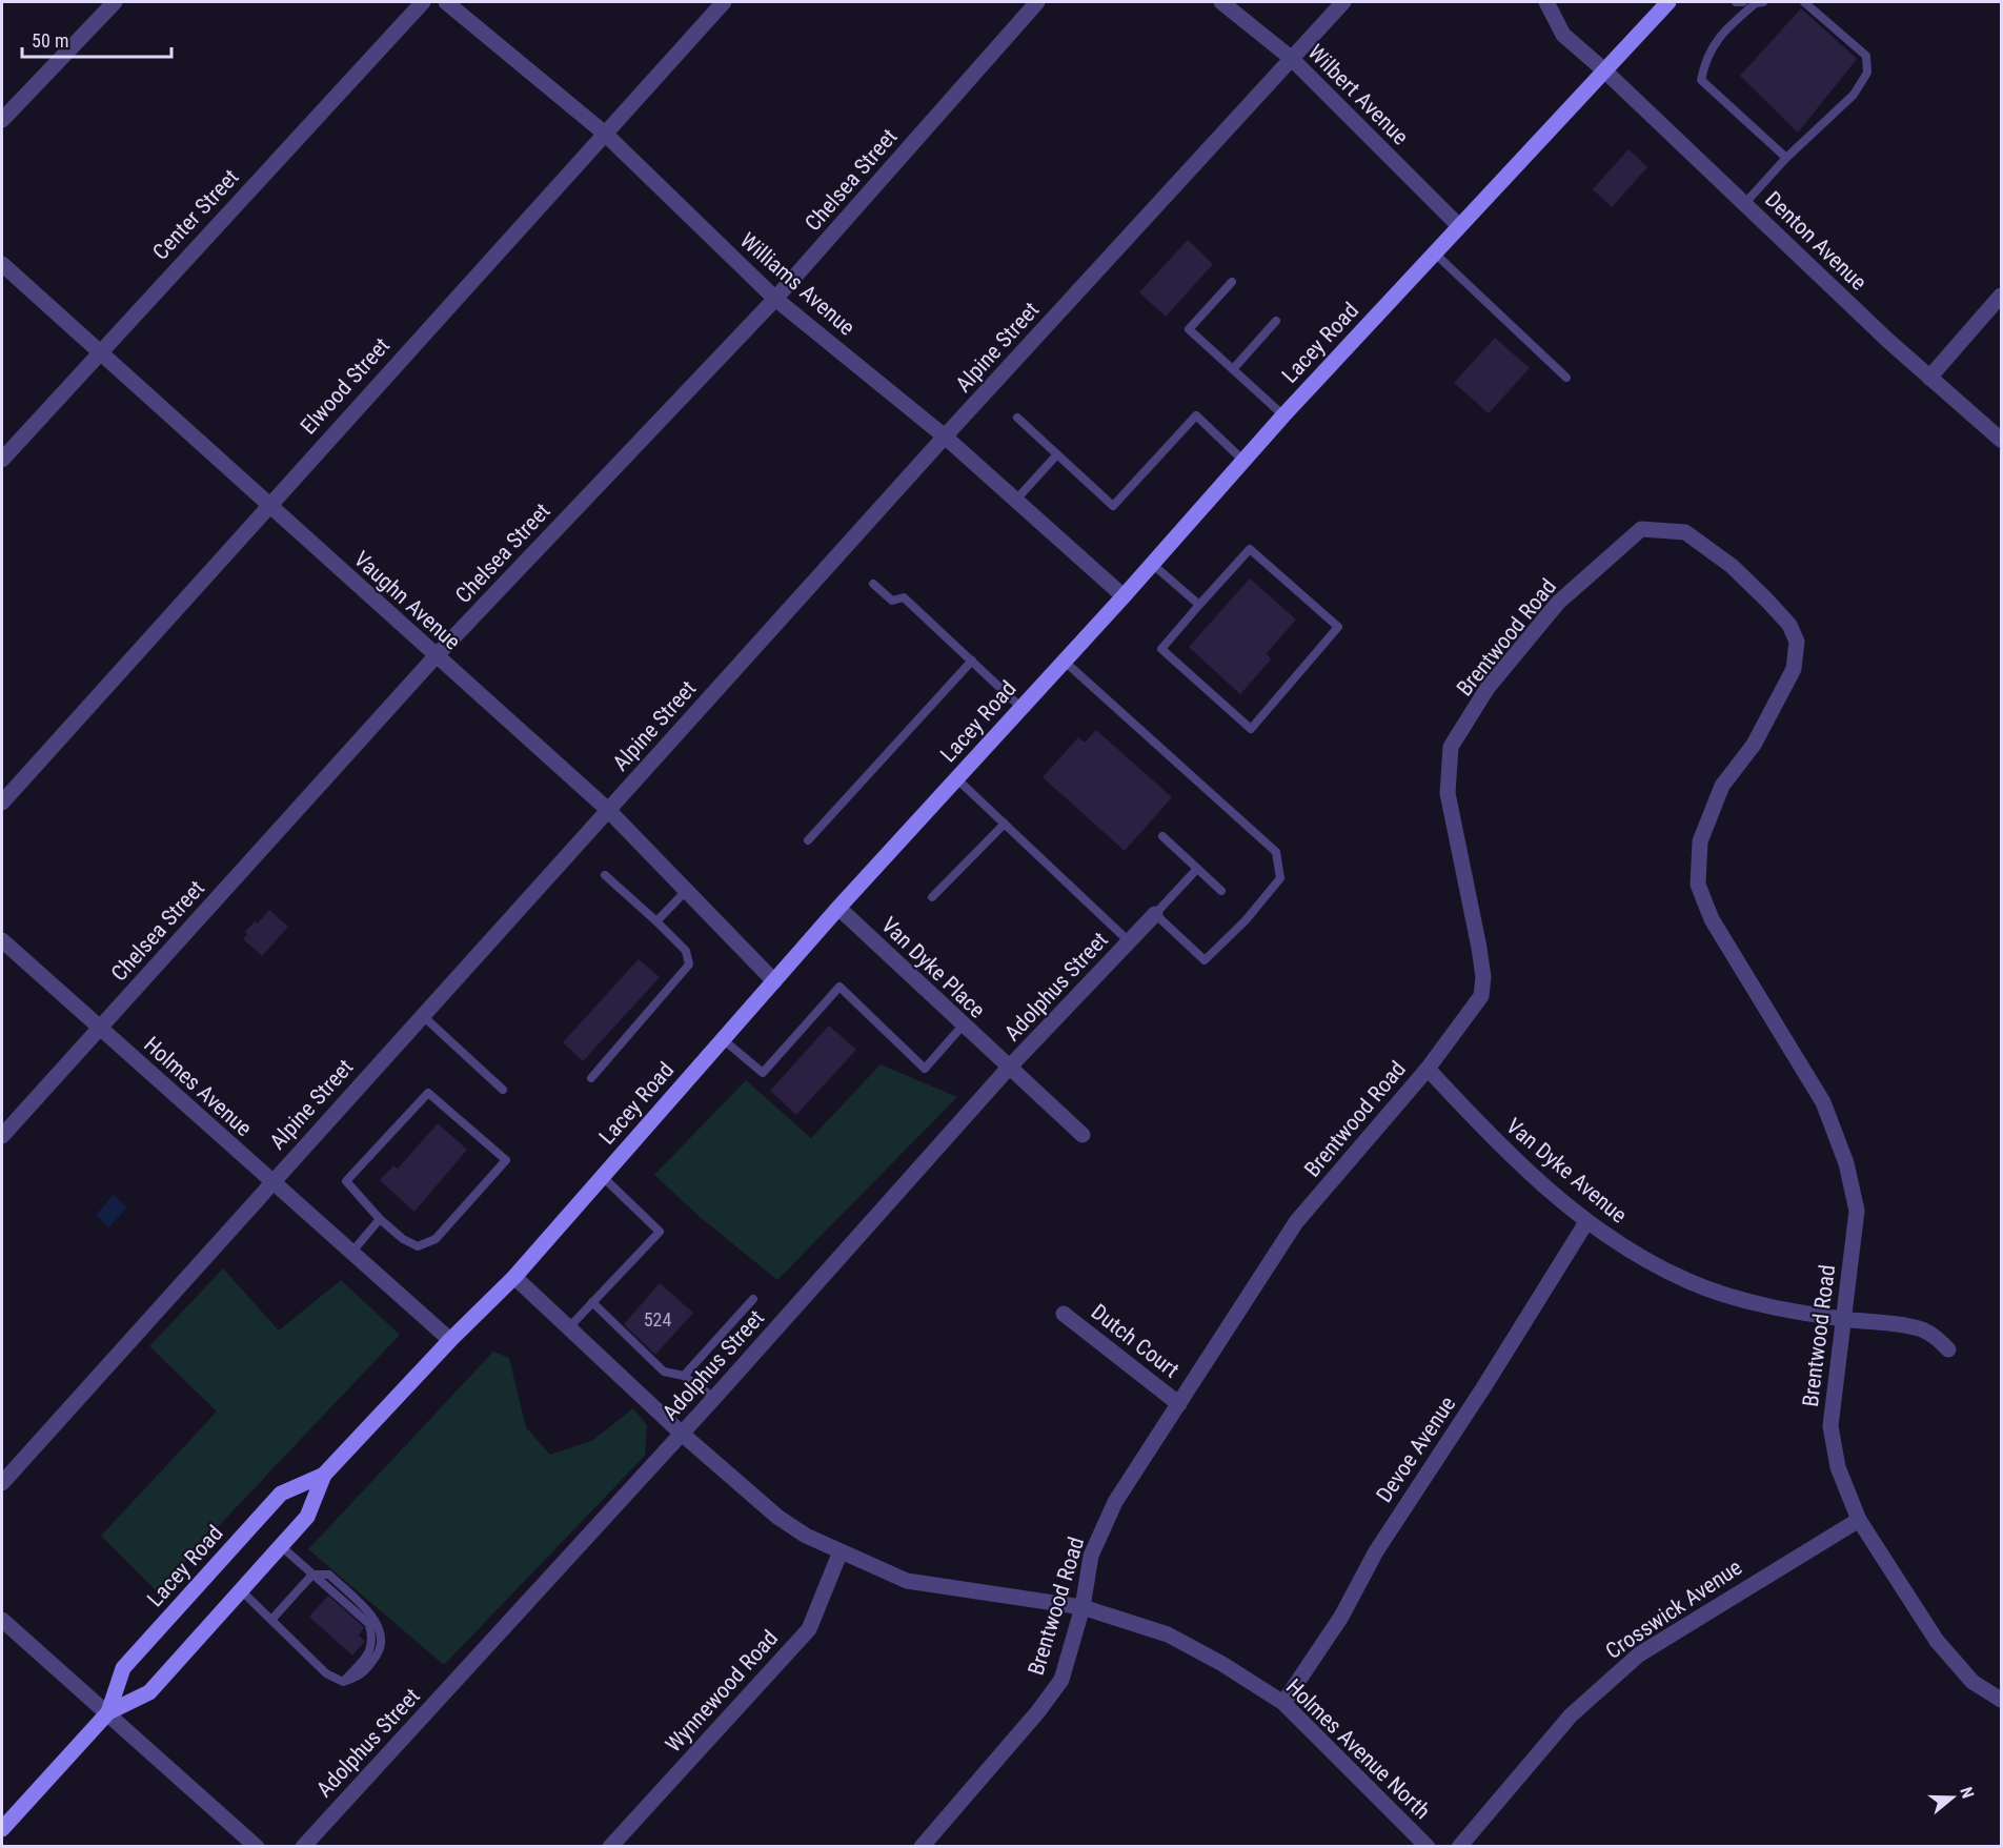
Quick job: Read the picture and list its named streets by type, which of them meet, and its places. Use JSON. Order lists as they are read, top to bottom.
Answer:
{
  "streets": {
    "main road": ["Lacey Road"],
    "street": [
      "Wilbert Avenue",
      "Chelsea Street",
      "Center Street",
      "Denton Avenue",
      "Williams Avenue",
      "Alpine Street",
      "Elwood Street",
      "Vaughn Avenue",
      "Brentwood Road",
      "Van Dyke Place",
      "Adolphus Street",
      "Holmes Avenue",
      "Van Dyke Avenue",
      "Dutch Court",
      "Devoe Avenue",
      "Crosswick Avenue",
      "Wynnewood Road",
      "Holmes Avenue North"
    ]
  },
  "crossings": [
    ["Wilbert Avenue", "Lacey Road"],
    ["Wilbert Avenue", "Alpine Street"],
    ["Chelsea Street", "Williams Avenue"],
    ["Chelsea Street", "Vaughn Avenue"],
    ["Chelsea Street", "Holmes Avenue"],
    ["Center Street", "Vaughn Avenue"],
    ["Denton Avenue", "Lacey Road"],
    ["Williams Avenue", "Lacey Road"],
    ["Williams Avenue", "Alpine Street"],
    ["Williams Avenue", "Elwood Street"],
    ["Lacey Road", "Vaughn Avenue"],
    ["Lacey Road", "Van Dyke Place"],
    ["Lacey Road", "Holmes Avenue"],
    ["Lacey Road", "Holmes Avenue North"],
    ["Alpine Street", "Vaughn Avenue"],
    ["Alpine Street", "Holmes Avenue"],
    ["Elwood Street", "Vaughn Avenue"],
    ["Brentwood Road", "Van Dyke Avenue"],
    ["Brentwood Road", "Dutch Court"],
    ["Brentwood Road", "Crosswick Avenue"],
    ["Brentwood Road", "Holmes Avenue North"],
    ["Van Dyke Place", "Adolphus Street"],
    ["Adolphus Street", "Holmes Avenue North"],
    ["Van Dyke Avenue", "Devoe Avenue"],
    ["Devoe Avenue", "Holmes Avenue North"],
    ["Wynnewood Road", "Holmes Avenue North"]
  ],
  "house_numbers": ["524"],
  "scale_bar": "50 m",
  "north": "right"
}
